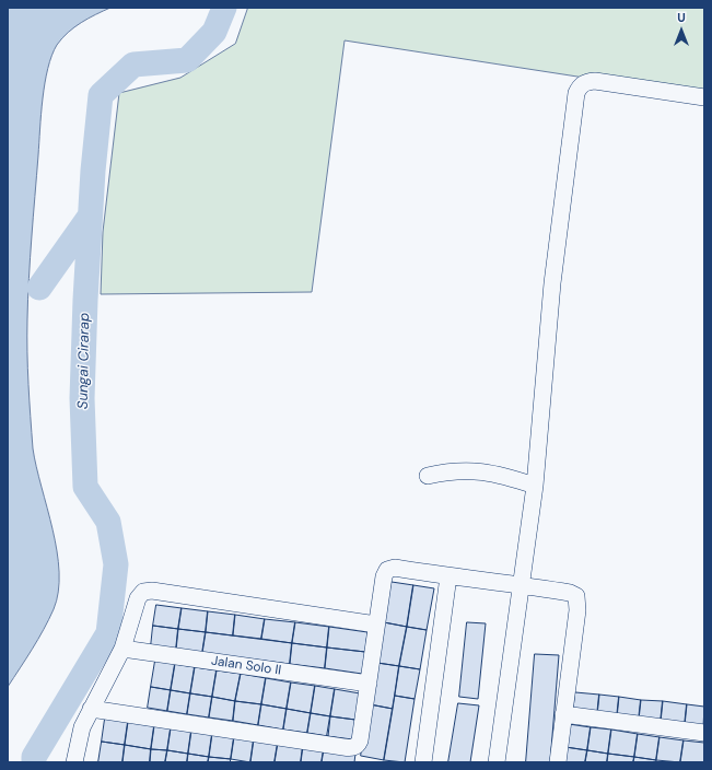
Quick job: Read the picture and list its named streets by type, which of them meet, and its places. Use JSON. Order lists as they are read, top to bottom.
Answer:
{
  "streets": {
    "street": ["Jalan Solo II"]
  },
  "water": ["Sungai Cirarap"],
  "north": "top"
}
